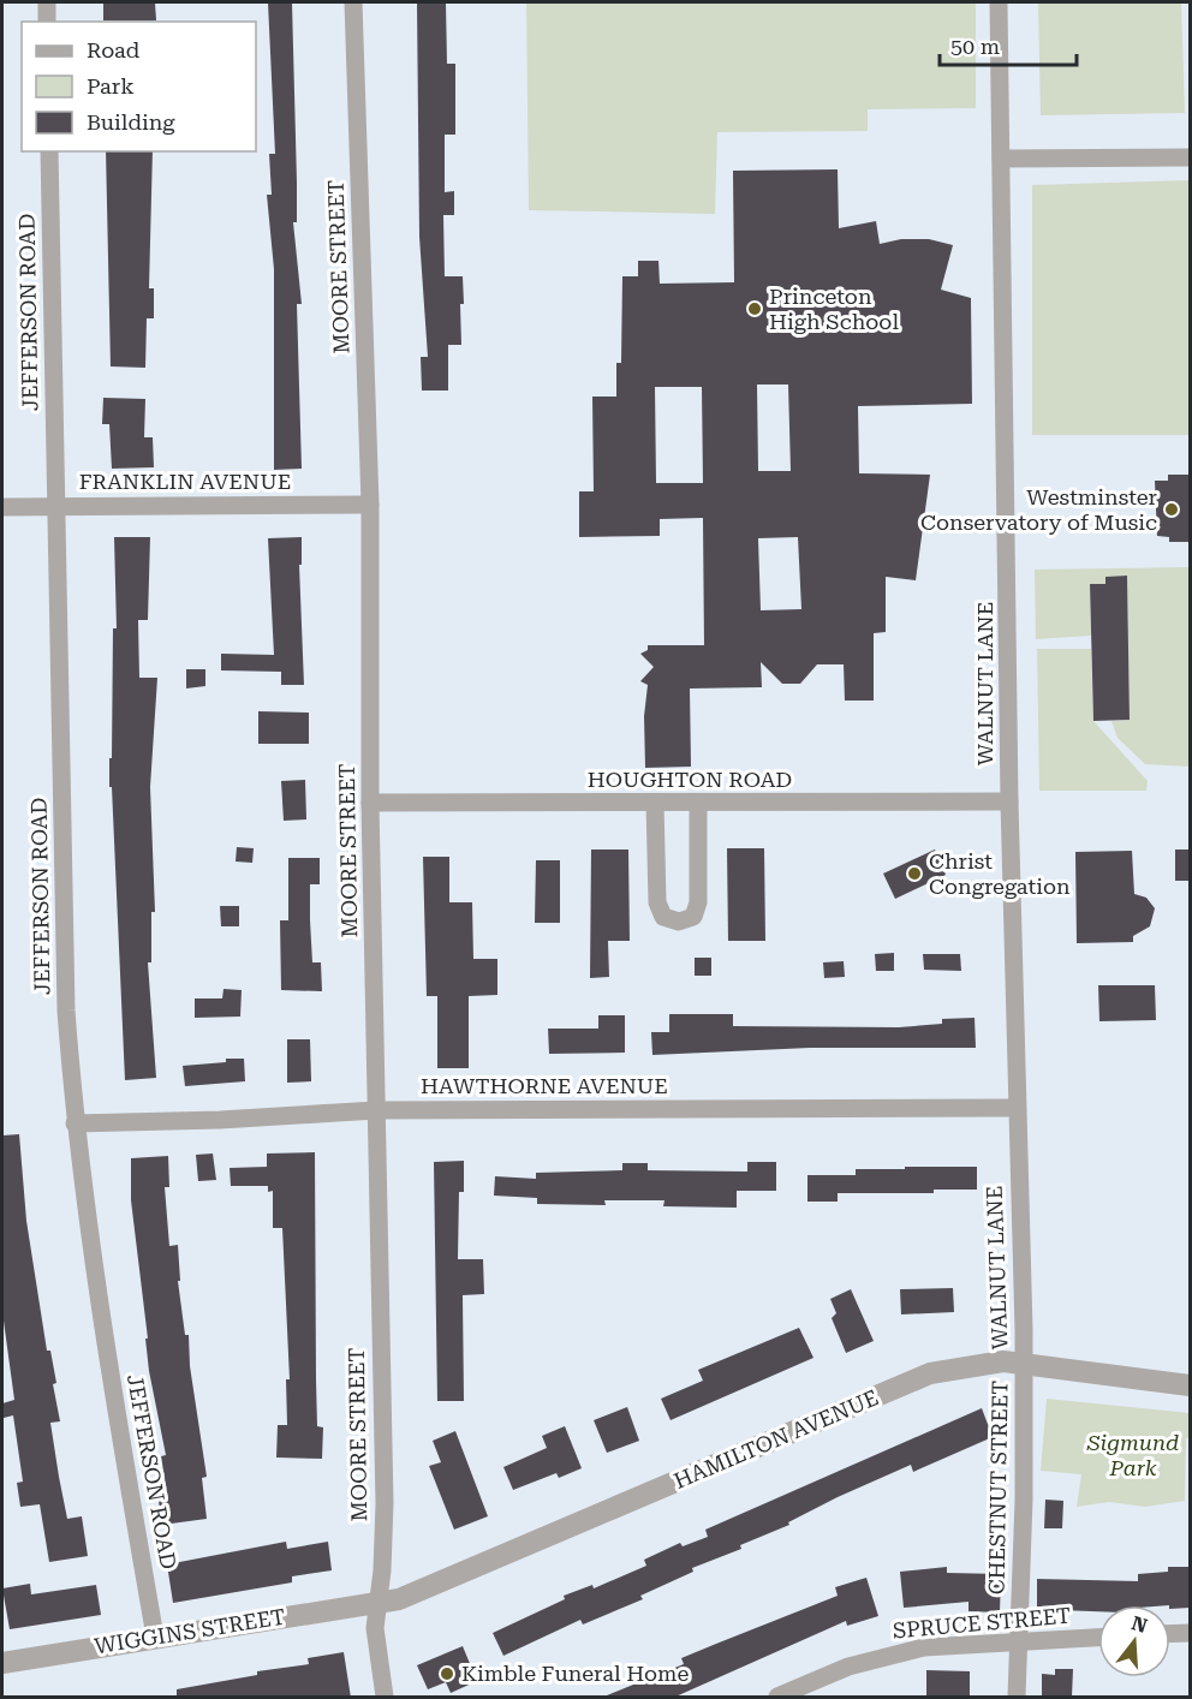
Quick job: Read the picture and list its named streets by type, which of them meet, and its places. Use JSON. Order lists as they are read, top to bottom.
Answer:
{
  "streets": {
    "street": [
      "MOORE STREET",
      "JEFFERSON ROAD",
      "FRANKLIN AVENUE",
      "WALNUT LANE",
      "HOUGHTON ROAD",
      "HAWTHORNE AVENUE",
      "HAMILTON AVENUE",
      "CHESTNUT STREET",
      "SPRUCE STREET",
      "WIGGINS STREET"
    ]
  },
  "crossings": [
    ["MOORE STREET", "FRANKLIN AVENUE"],
    ["MOORE STREET", "HOUGHTON ROAD"],
    ["MOORE STREET", "HAWTHORNE AVENUE"],
    ["MOORE STREET", "HAMILTON AVENUE"],
    ["MOORE STREET", "WIGGINS STREET"],
    ["JEFFERSON ROAD", "FRANKLIN AVENUE"],
    ["JEFFERSON ROAD", "HAWTHORNE AVENUE"],
    ["JEFFERSON ROAD", "WIGGINS STREET"],
    ["WALNUT LANE", "HOUGHTON ROAD"],
    ["WALNUT LANE", "HAWTHORNE AVENUE"],
    ["WALNUT LANE", "HAMILTON AVENUE"],
    ["WALNUT LANE", "CHESTNUT STREET"],
    ["HAMILTON AVENUE", "CHESTNUT STREET"],
    ["HAMILTON AVENUE", "WIGGINS STREET"],
    ["CHESTNUT STREET", "SPRUCE STREET"]
  ],
  "parks": ["Sigmund Park"],
  "places": [
    "Princeton High School",
    "Westminster Conservatory of Music",
    "Christ Congregation",
    "Kimble Funeral Home"
  ],
  "legend": ["Road", "Park", "Building"],
  "scale_bar": "50 m",
  "north": "top"
}
